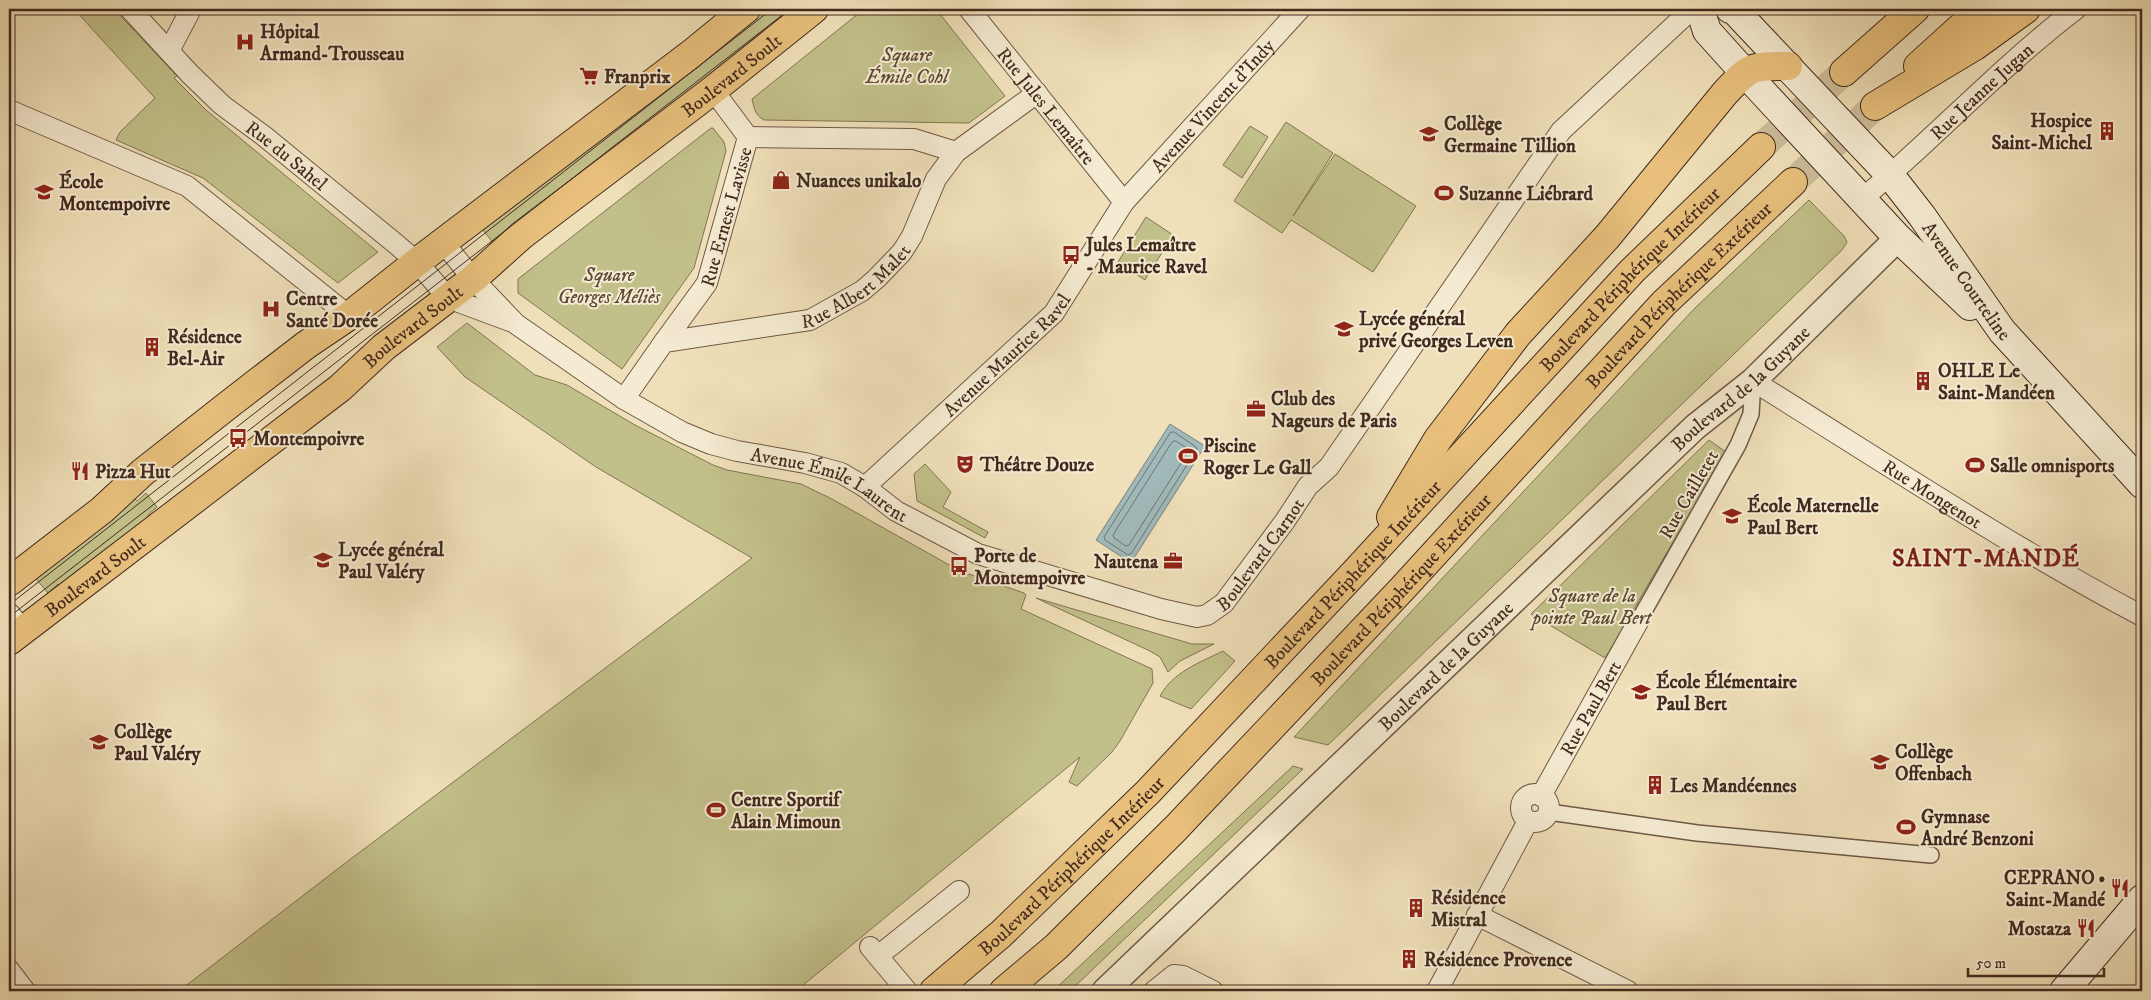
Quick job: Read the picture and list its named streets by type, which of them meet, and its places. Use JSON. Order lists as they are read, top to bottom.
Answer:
{
  "streets": {
    "main road": [
      "Boulevard Soult",
      "Avenue Courteline",
      "Boulevard Périphérique Intérieur",
      "Boulevard Périphérique Extérieur"
    ],
    "street": [
      "Rue Jeanne Jugan",
      "Rue Jules Lemaître",
      "Avenue Vincent d'Indy",
      "Rue du Sahel",
      "Rue Ernest Lavisse",
      "Rue Albert Malet",
      "Avenue Maurice Ravel",
      "Boulevard de la Guyane",
      "Avenue Émile Laurent",
      "Rue Cailletet",
      "Rue Mongenot",
      "Boulevard Carnot",
      "Rue Paul Bert"
    ]
  },
  "crossings": [
    ["Boulevard Soult", "Rue du Sahel"],
    ["Boulevard Soult", "Avenue Émile Laurent"],
    ["Rue Jeanne Jugan", "Avenue Courteline"],
    ["Rue Jules Lemaître", "Avenue Vincent d'Indy"],
    ["Rue Jules Lemaître", "Rue Albert Malet"],
    ["Rue Jules Lemaître", "Avenue Maurice Ravel"],
    ["Avenue Vincent d'Indy", "Avenue Maurice Ravel"],
    ["Rue du Sahel", "Avenue Émile Laurent"],
    ["Rue Ernest Lavisse", "Rue Albert Malet"],
    ["Avenue Courteline", "Boulevard de la Guyane"],
    ["Avenue Maurice Ravel", "Avenue Émile Laurent"],
    ["Boulevard de la Guyane", "Rue Cailletet"],
    ["Boulevard de la Guyane", "Rue Mongenot"],
    ["Avenue Émile Laurent", "Boulevard Carnot"],
    ["Rue Cailletet", "Rue Mongenot"],
    ["Rue Cailletet", "Rue Paul Bert"]
  ],
  "districts": ["SAINT-MANDÉ"],
  "parks": ["Square Émile Cohl", "Square Georges Méliès", "Square de la pointe Paul Bert"],
  "places": {
    "hospital": ["Hôpital Armand-Trousseau", "Centre Santé Dorée"],
    "supermarket": ["Franprix"],
    "building": [
      "Hospice Saint-Michel",
      "Résidence Bel-Air",
      "OHLE Le Saint-Mandéen",
      "Les Mandéennes",
      "Résidence Mistral",
      "Résidence Provence"
    ],
    "school or university": [
      "Collège Germaine Tillion",
      "École Montempoivre",
      "Lycée général privé Georges Leven",
      "École Maternelle Paul Bert",
      "Lycée général Paul Valéry",
      "École Élémentaire Paul Bert",
      "Collège Paul Valéry",
      "Collège Offenbach"
    ],
    "shop": ["Nuances unikalo"],
    "sports": [
      "Suzanne Liébrard",
      "Piscine Roger Le Gall",
      "Salle omnisports",
      "Centre Sportif Alain Mimoun",
      "Gymnase André Benzoni"
    ],
    "bus stop": ["Jules Lemaître - Maurice Ravel", "Montempoivre", "Porte de Montempoivre"],
    "office": ["Club des Nageurs de Paris", "Nautena"],
    "theatre": ["Théâtre Douze"],
    "restaurant": ["Pizza Hut", "CEPRANO • Saint-Mandé", "Mostaza"]
  },
  "scale_bar": "50 m"
}
